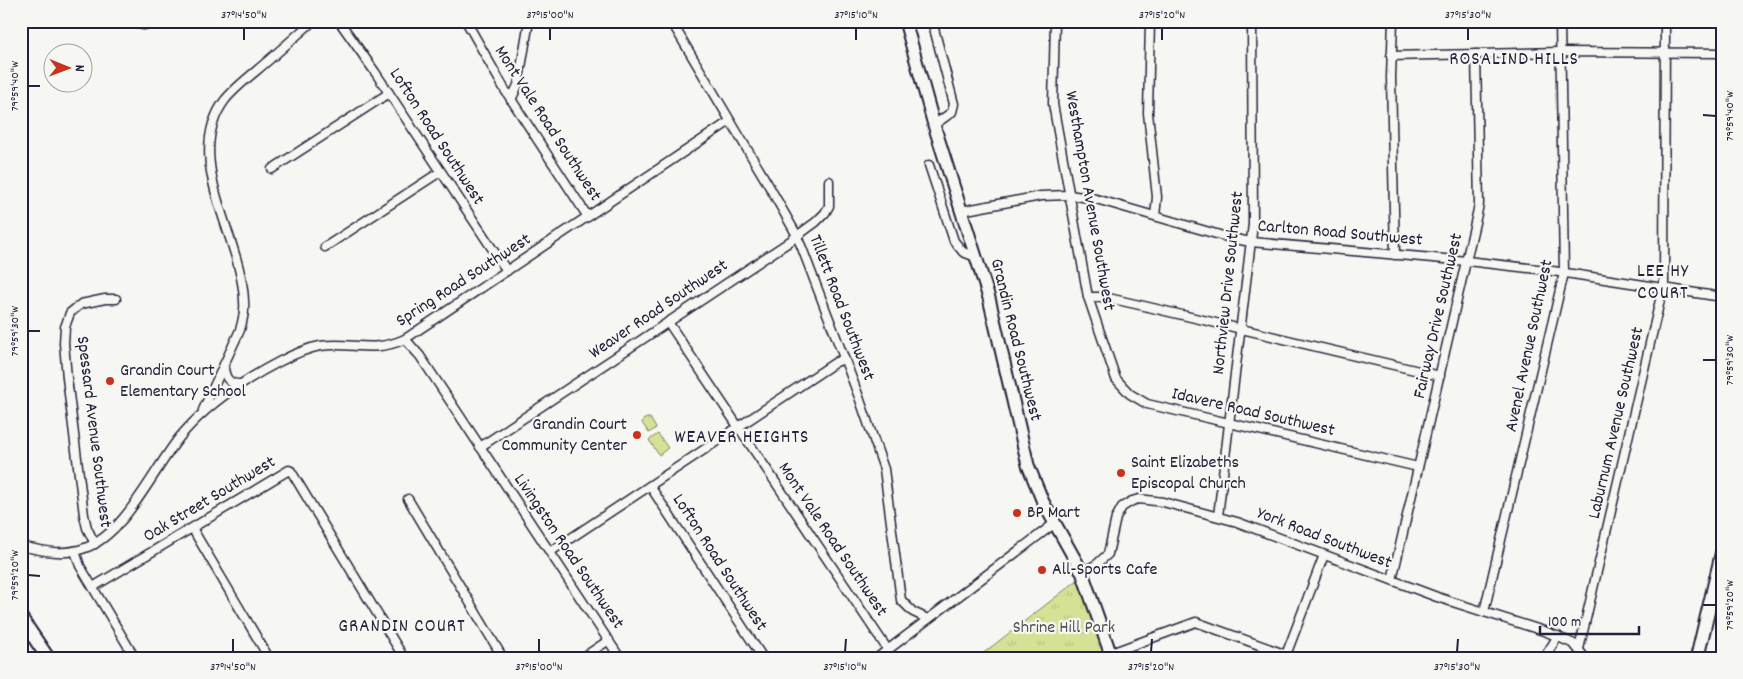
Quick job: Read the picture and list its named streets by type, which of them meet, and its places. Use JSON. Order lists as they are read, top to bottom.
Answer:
{
  "streets": {
    "street": [
      "Mont Vale Road Southwest",
      "Lofton Road Southwest",
      "Westhampton Avenue Southwest",
      "Carlton Road Southwest",
      "Spring Road Southwest",
      "Northview Drive Southwest",
      "Tillett Road Southwest",
      "Weaver Road Southwest",
      "Fairway Drive Southwest",
      "Grandin Road Southwest",
      "Avenel Avenue Southwest",
      "Idavere Road Southwest",
      "Laburnum Avenue Southwest",
      "Spessard Avenue Southwest",
      "Oak Street Southwest",
      "York Road Southwest",
      "Livingston Road Southwest"
    ]
  },
  "crossings": [
    ["Mont Vale Road Southwest", "Spring Road Southwest"],
    ["Mont Vale Road Southwest", "Weaver Road Southwest"],
    ["Lofton Road Southwest", "Spring Road Southwest"],
    ["Westhampton Avenue Southwest", "Carlton Road Southwest"],
    ["Westhampton Avenue Southwest", "Idavere Road Southwest"],
    ["Carlton Road Southwest", "Northview Drive Southwest"],
    ["Carlton Road Southwest", "Fairway Drive Southwest"],
    ["Carlton Road Southwest", "Grandin Road Southwest"],
    ["Carlton Road Southwest", "Avenel Avenue Southwest"],
    ["Carlton Road Southwest", "Laburnum Avenue Southwest"],
    ["Spring Road Southwest", "Tillett Road Southwest"],
    ["Spring Road Southwest", "Spessard Avenue Southwest"],
    ["Spring Road Southwest", "Livingston Road Southwest"],
    ["Northview Drive Southwest", "Idavere Road Southwest"],
    ["Northview Drive Southwest", "York Road Southwest"],
    ["Tillett Road Southwest", "Weaver Road Southwest"],
    ["Weaver Road Southwest", "Livingston Road Southwest"],
    ["Fairway Drive Southwest", "Idavere Road Southwest"],
    ["Fairway Drive Southwest", "York Road Southwest"],
    ["Grandin Road Southwest", "York Road Southwest"],
    ["Avenel Avenue Southwest", "York Road Southwest"],
    ["Laburnum Avenue Southwest", "York Road Southwest"]
  ],
  "districts": [
    "ROSALIND HILLS",
    "LEE HY COURT",
    "WEAVER HEIGHTS",
    "GRANDIN COURT"
  ],
  "parks": ["Shrine Hill Park"],
  "places": [
    "Grandin Court Elementary School",
    "Grandin Court Community Center",
    "Saint Elizabeths Episcopal Church",
    "BP Mart",
    "All-Sports Cafe"
  ],
  "scale_bar": "100 m",
  "north": "right",
  "coordinates": [
    "37°14'50\"N",
    "37°15'00\"N",
    "37°15'10\"N",
    "37°15'20\"N",
    "37°15'30\"N",
    "79°59'40\"W",
    "79°59'30\"W",
    "79°59'20\"W"
  ]
}
